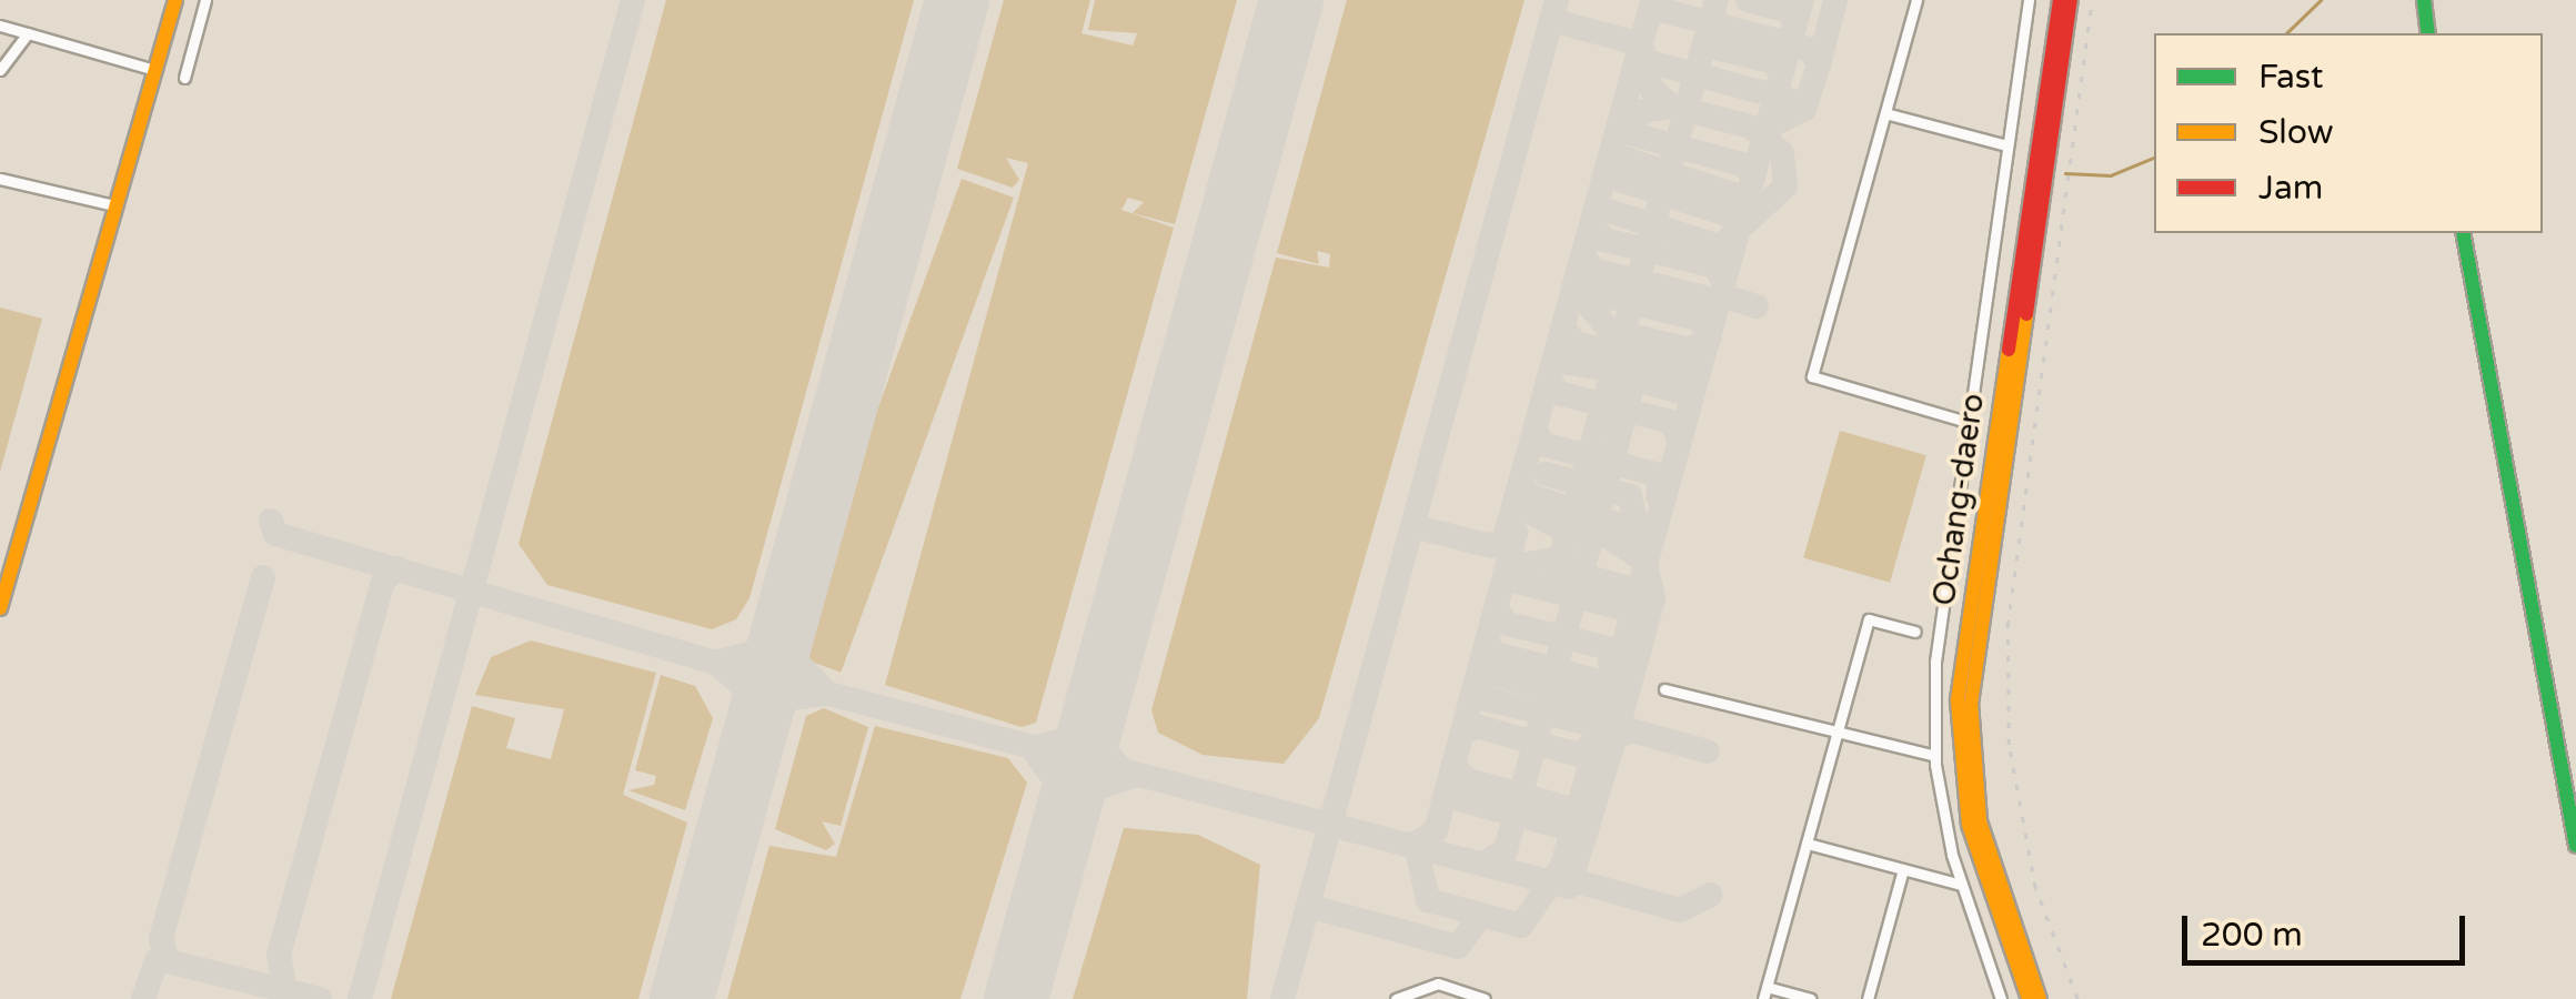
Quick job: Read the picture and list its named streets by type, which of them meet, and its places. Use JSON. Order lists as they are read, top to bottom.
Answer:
{
  "streets": {
    "main road": ["Ochang-daero"]
  },
  "legend": ["Fast", "Slow", "Jam"],
  "scale_bar": "200 m"
}
